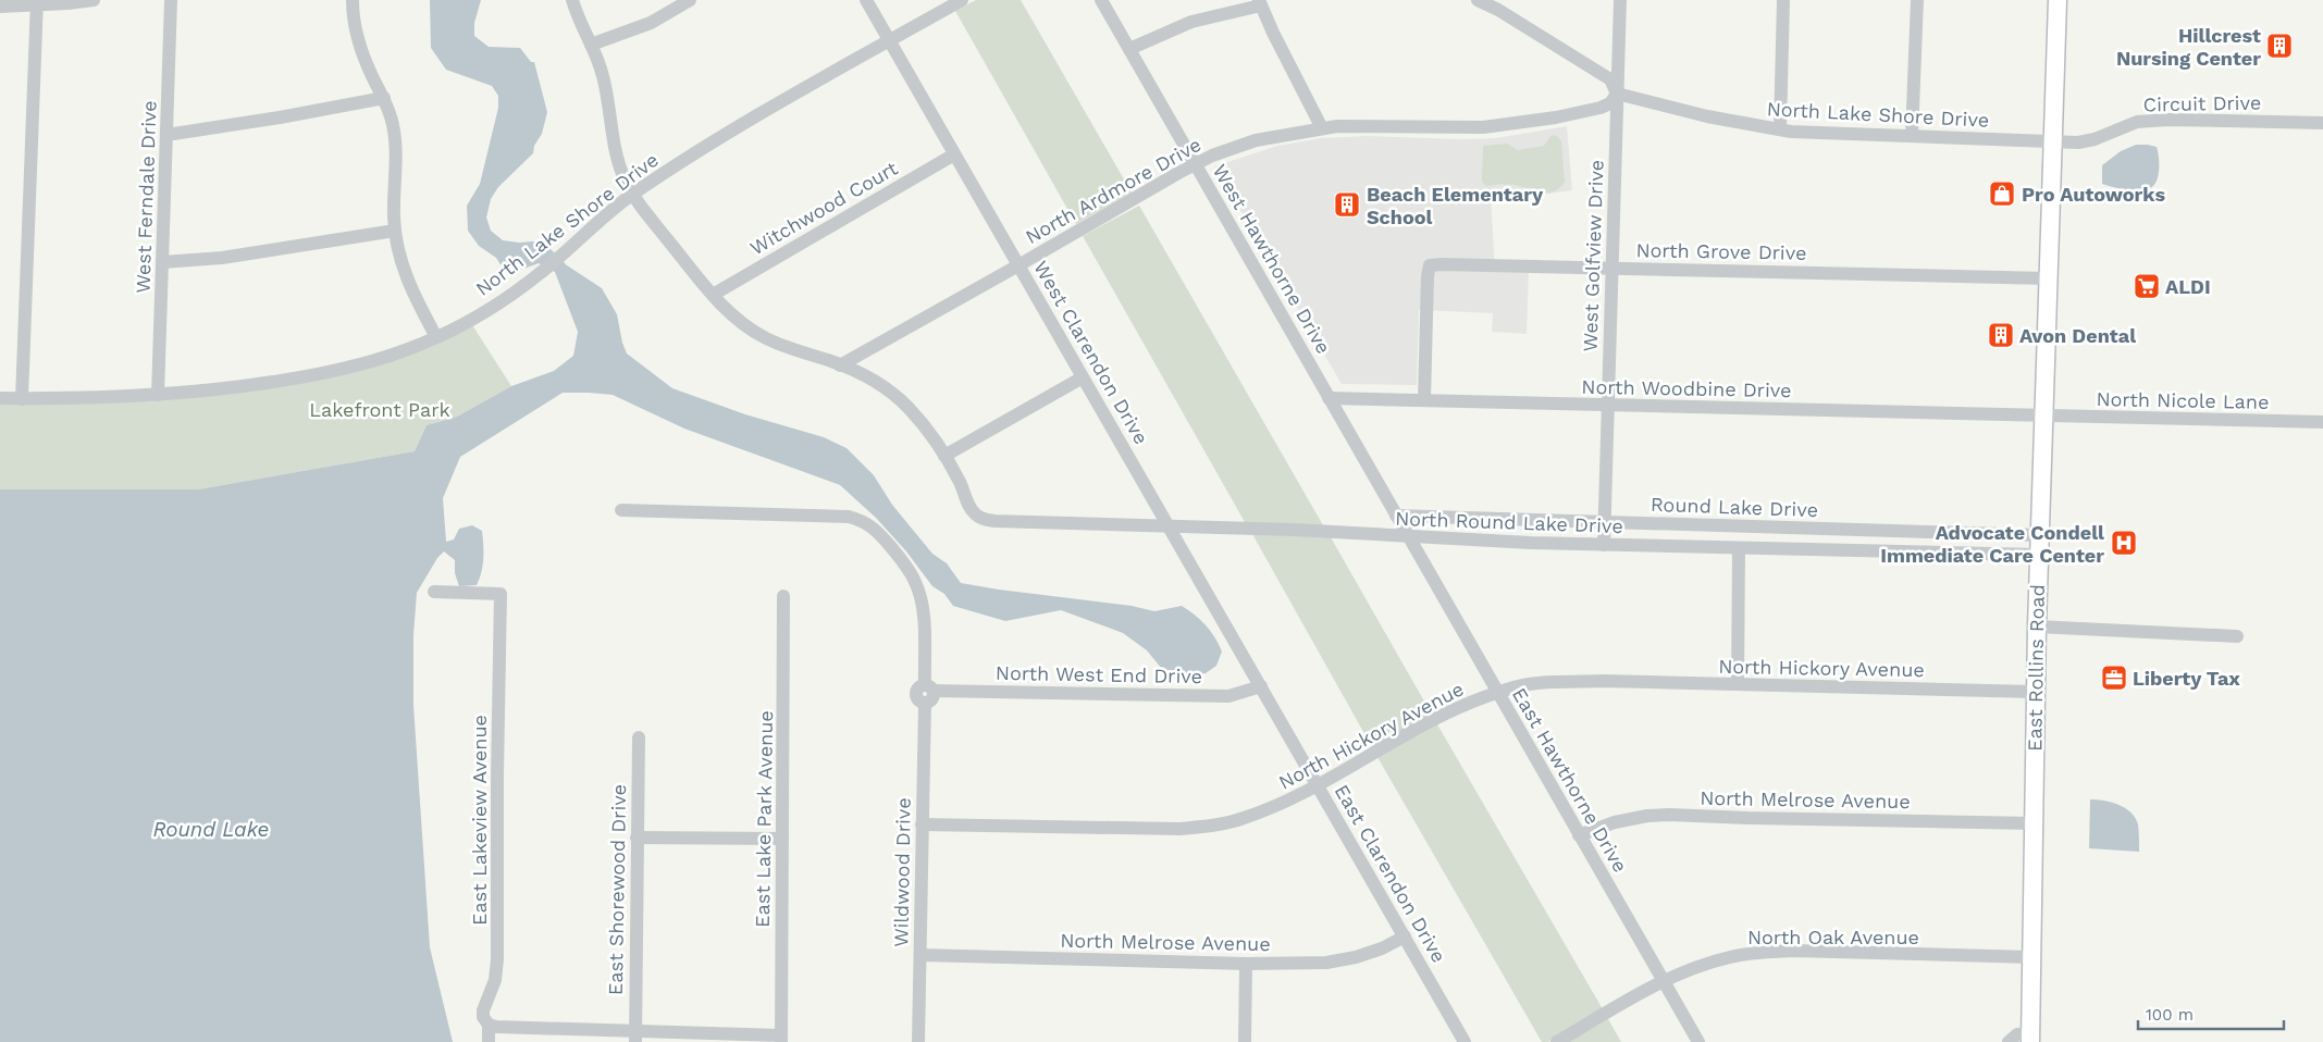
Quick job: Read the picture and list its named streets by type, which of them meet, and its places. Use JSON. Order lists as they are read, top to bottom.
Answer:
{
  "streets": {
    "main road": ["East Rollins Road"],
    "street": [
      "Circuit Drive",
      "North Lake Shore Drive",
      "North Ardmore Drive",
      "West Ferndale Drive",
      "Witchwood Court",
      "North Grove Drive",
      "West Golfview Drive",
      "West Hawthorne Drive",
      "West Clarendon Drive",
      "North Woodbine Drive",
      "North Nicole Lane",
      "Round Lake Drive",
      "North Round Lake Drive",
      "North Hickory Avenue",
      "North West End Drive",
      "East Hawthorne Drive",
      "North Melrose Avenue",
      "East Lake Park Avenue",
      "East Lakeview Avenue",
      "Wildwood Drive",
      "East Clarendon Drive",
      "East Shorewood Drive",
      "North Oak Avenue"
    ]
  },
  "crossings": [
    ["Circuit Drive", "North Lake Shore Drive"],
    ["Circuit Drive", "East Rollins Road"],
    ["North Lake Shore Drive", "North Ardmore Drive"],
    ["North Lake Shore Drive", "West Ferndale Drive"],
    ["North Lake Shore Drive", "West Golfview Drive"],
    ["North Lake Shore Drive", "West Clarendon Drive"],
    ["North Lake Shore Drive", "East Rollins Road"],
    ["North Ardmore Drive", "West Golfview Drive"],
    ["North Ardmore Drive", "West Hawthorne Drive"],
    ["North Ardmore Drive", "West Clarendon Drive"],
    ["Witchwood Court", "West Clarendon Drive"],
    ["North Grove Drive", "West Golfview Drive"],
    ["North Grove Drive", "North Woodbine Drive"],
    ["North Grove Drive", "East Rollins Road"],
    ["West Golfview Drive", "North Woodbine Drive"],
    ["West Golfview Drive", "Round Lake Drive"],
    ["West Golfview Drive", "North Round Lake Drive"],
    ["West Hawthorne Drive", "North Woodbine Drive"],
    ["West Hawthorne Drive", "Round Lake Drive"],
    ["West Hawthorne Drive", "North Round Lake Drive"],
    ["West Hawthorne Drive", "East Hawthorne Drive"],
    ["West Clarendon Drive", "North Round Lake Drive"],
    ["West Clarendon Drive", "East Clarendon Drive"],
    ["North Woodbine Drive", "North Nicole Lane"],
    ["North Woodbine Drive", "East Rollins Road"],
    ["North Nicole Lane", "East Rollins Road"],
    ["Round Lake Drive", "East Rollins Road"],
    ["North Round Lake Drive", "East Rollins Road"],
    ["North Round Lake Drive", "East Hawthorne Drive"],
    ["North Round Lake Drive", "East Clarendon Drive"],
    ["North Hickory Avenue", "East Rollins Road"],
    ["North Hickory Avenue", "East Hawthorne Drive"],
    ["North Hickory Avenue", "Wildwood Drive"],
    ["North Hickory Avenue", "East Clarendon Drive"],
    ["East Rollins Road", "North Melrose Avenue"],
    ["East Rollins Road", "North Oak Avenue"],
    ["North West End Drive", "Wildwood Drive"],
    ["North West End Drive", "East Clarendon Drive"],
    ["East Hawthorne Drive", "North Melrose Avenue"],
    ["East Hawthorne Drive", "North Oak Avenue"],
    ["North Melrose Avenue", "Wildwood Drive"],
    ["North Melrose Avenue", "East Clarendon Drive"]
  ],
  "water": ["Round Lake"],
  "parks": ["Lakefront Park"],
  "places": {
    "building": ["Hillcrest Nursing Center", "Beach Elementary School", "Avon Dental"],
    "shop": ["Pro Autoworks"],
    "supermarket": ["ALDI"],
    "hospital": ["Advocate Condell Immediate Care Center"],
    "office": ["Liberty Tax"]
  },
  "scale_bar": "100 m"
}
